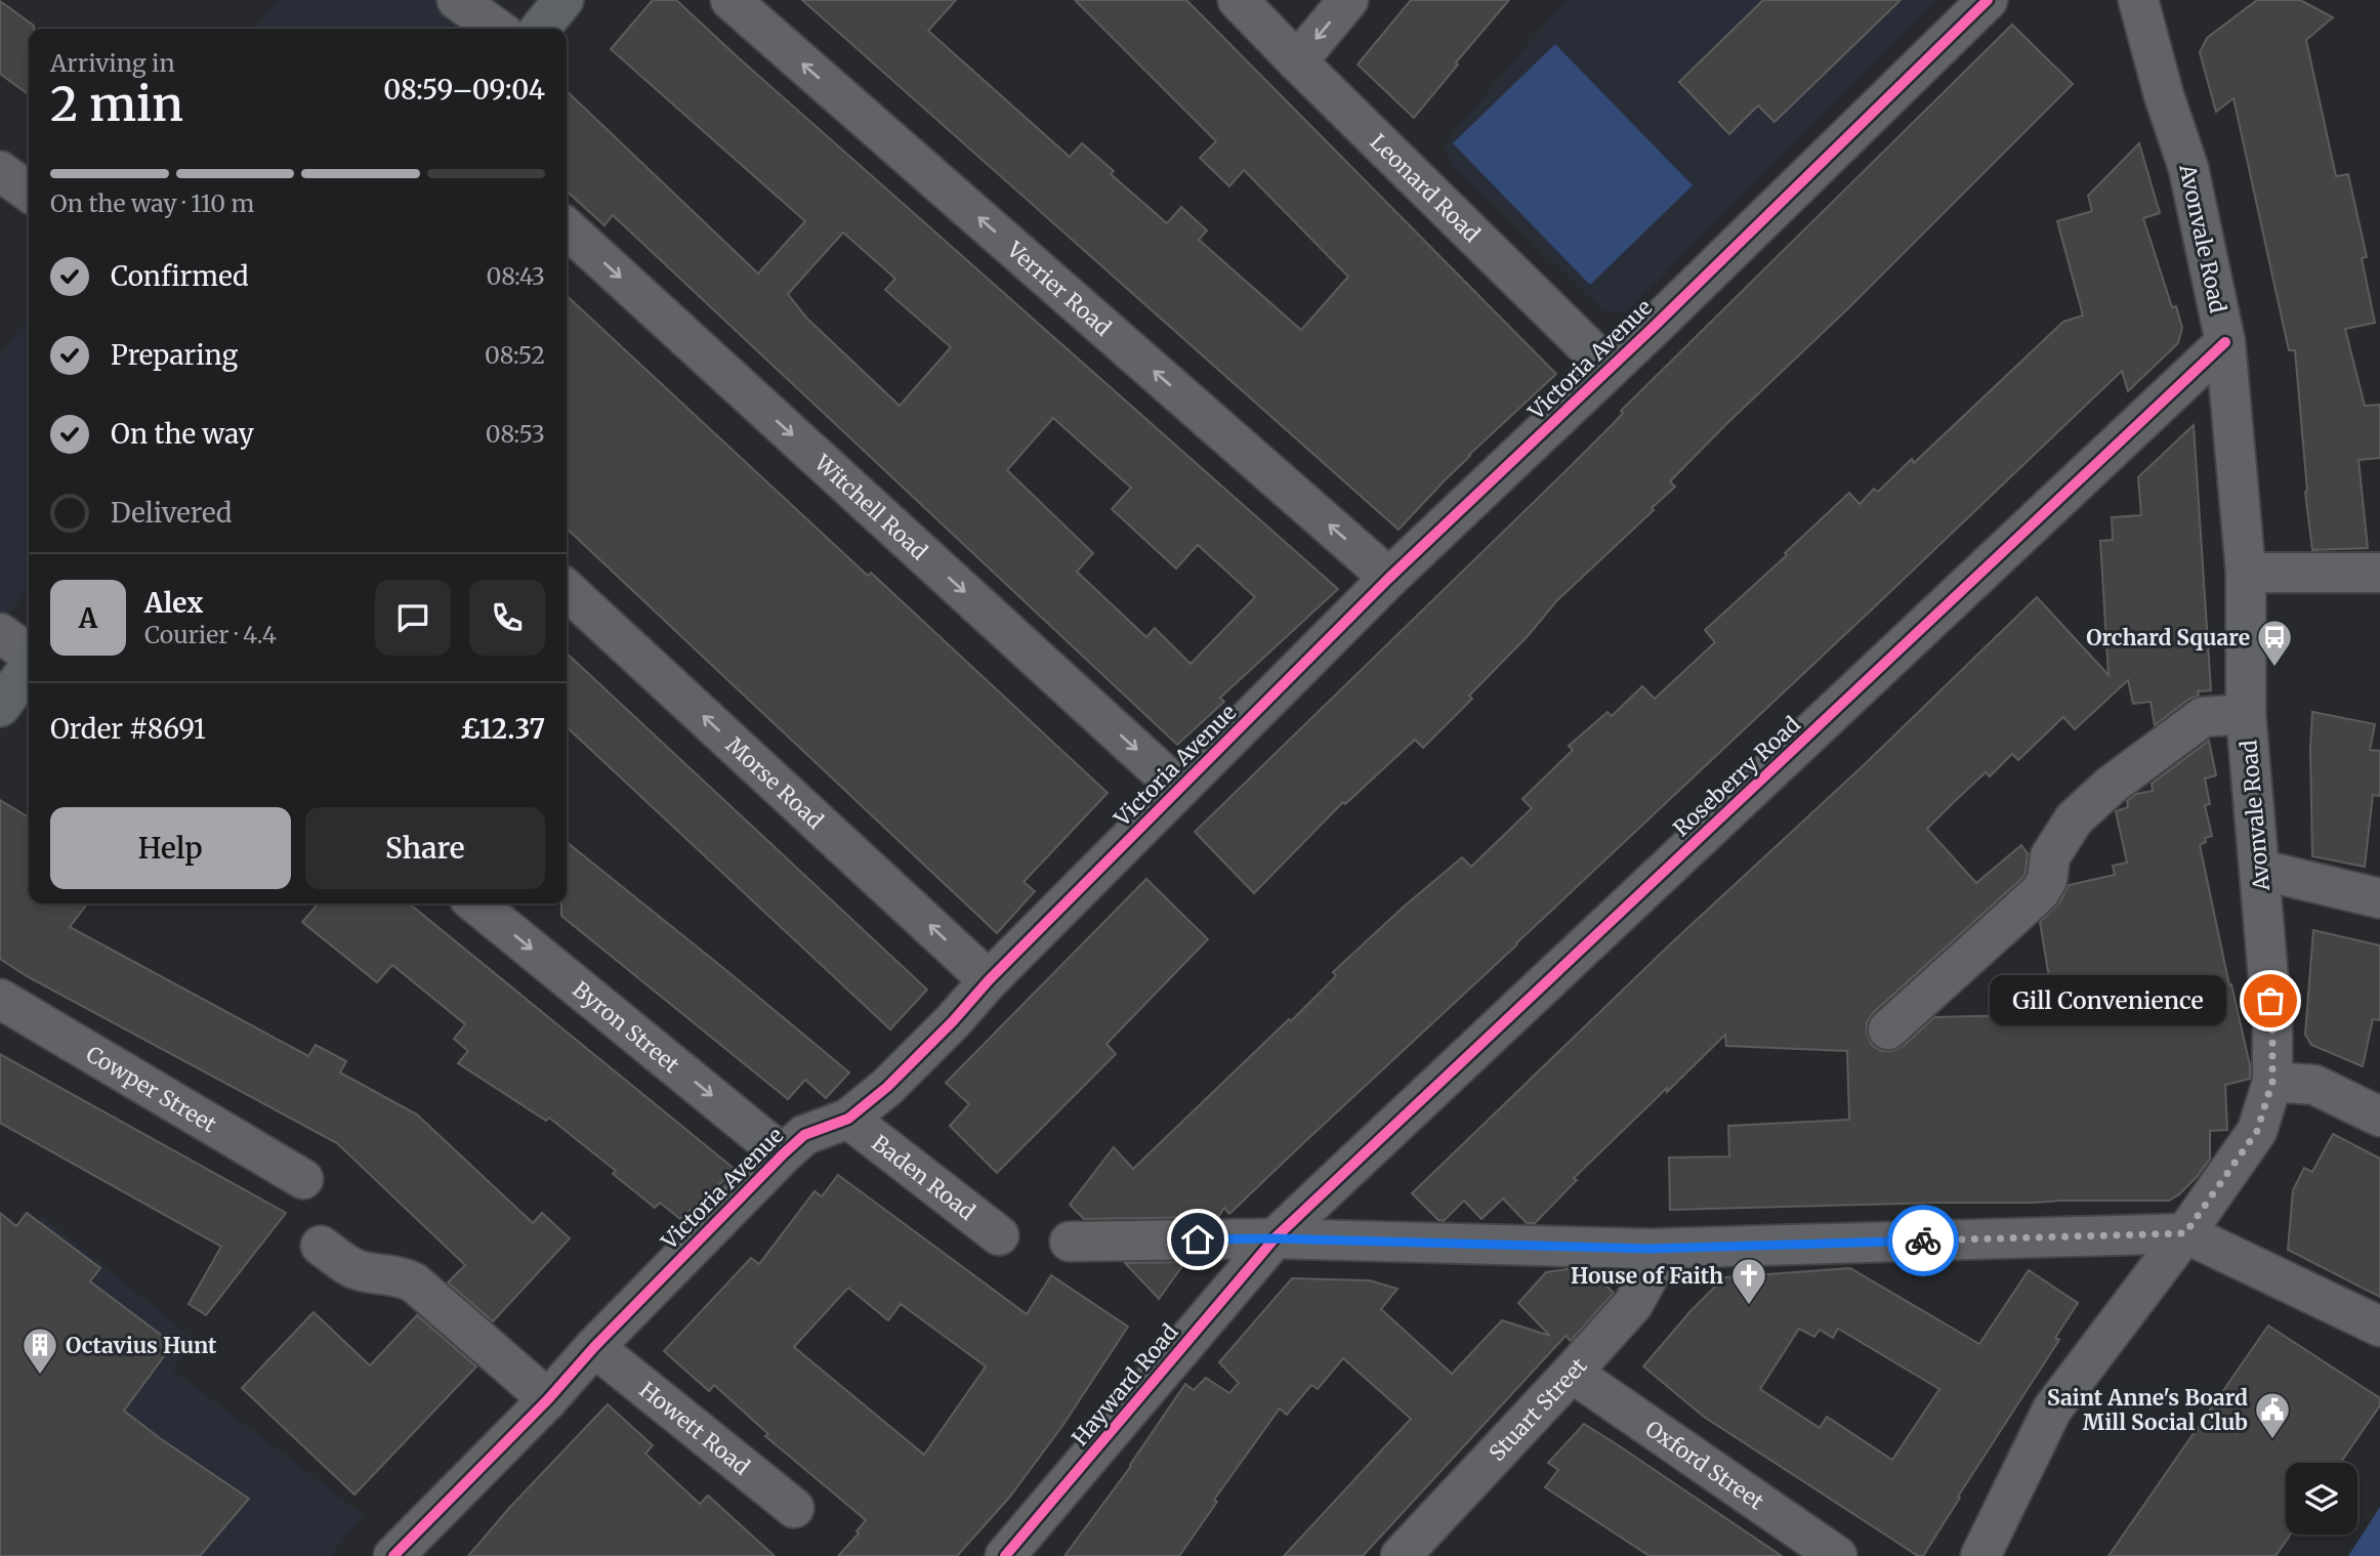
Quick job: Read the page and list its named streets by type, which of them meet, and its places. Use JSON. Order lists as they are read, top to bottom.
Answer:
{
  "streets": {
    "street": [
      "Leonard Road",
      "Avonvale Road",
      "Verrier Road",
      "Victoria Avenue",
      "Witchell Road",
      "Roseberry Road",
      "Morse Road",
      "Byron Street",
      "Cowper Street",
      "Baden Road",
      "Hayward Road",
      "Stuart Street",
      "Howett Road",
      "Oxford Street"
    ]
  },
  "crossings": [
    ["Leonard Road", "Victoria Avenue"],
    ["Avonvale Road", "Roseberry Road"],
    ["Verrier Road", "Victoria Avenue"],
    ["Victoria Avenue", "Witchell Road"],
    ["Victoria Avenue", "Morse Road"],
    ["Victoria Avenue", "Byron Street"],
    ["Victoria Avenue", "Baden Road"],
    ["Victoria Avenue", "Howett Road"],
    ["Roseberry Road", "Hayward Road"],
    ["Stuart Street", "Oxford Street"]
  ],
  "one_way": ["Verrier Road", "Witchell Road", "Morse Road"],
  "places": {
    "bus stop": ["Orchard Square"],
    "other": ["Gill Convenience"],
    "church": ["House of Faith"],
    "building": ["Octavius Hunt"],
    "public building": ["Saint Anne's Board Mill Social Club"]
  },
  "page": {
    "heading": ["2 min", "Arriving in", "08:59–09:04"],
    "panel": [
      "Alex",
      "Courier · 4.4",
      "Order #8691",
      "£12.37"
    ],
    "bar": "On the way · 110 m",
    "list": [
      ["Confirmed", "08:43"],
      ["Preparing", "08:52"],
      ["On the way", "08:53"],
      "Delivered"
    ],
    "round": "A",
    "buttons": ["Help", "Share"],
    "bubble": "Gill Convenience"
  }
}
